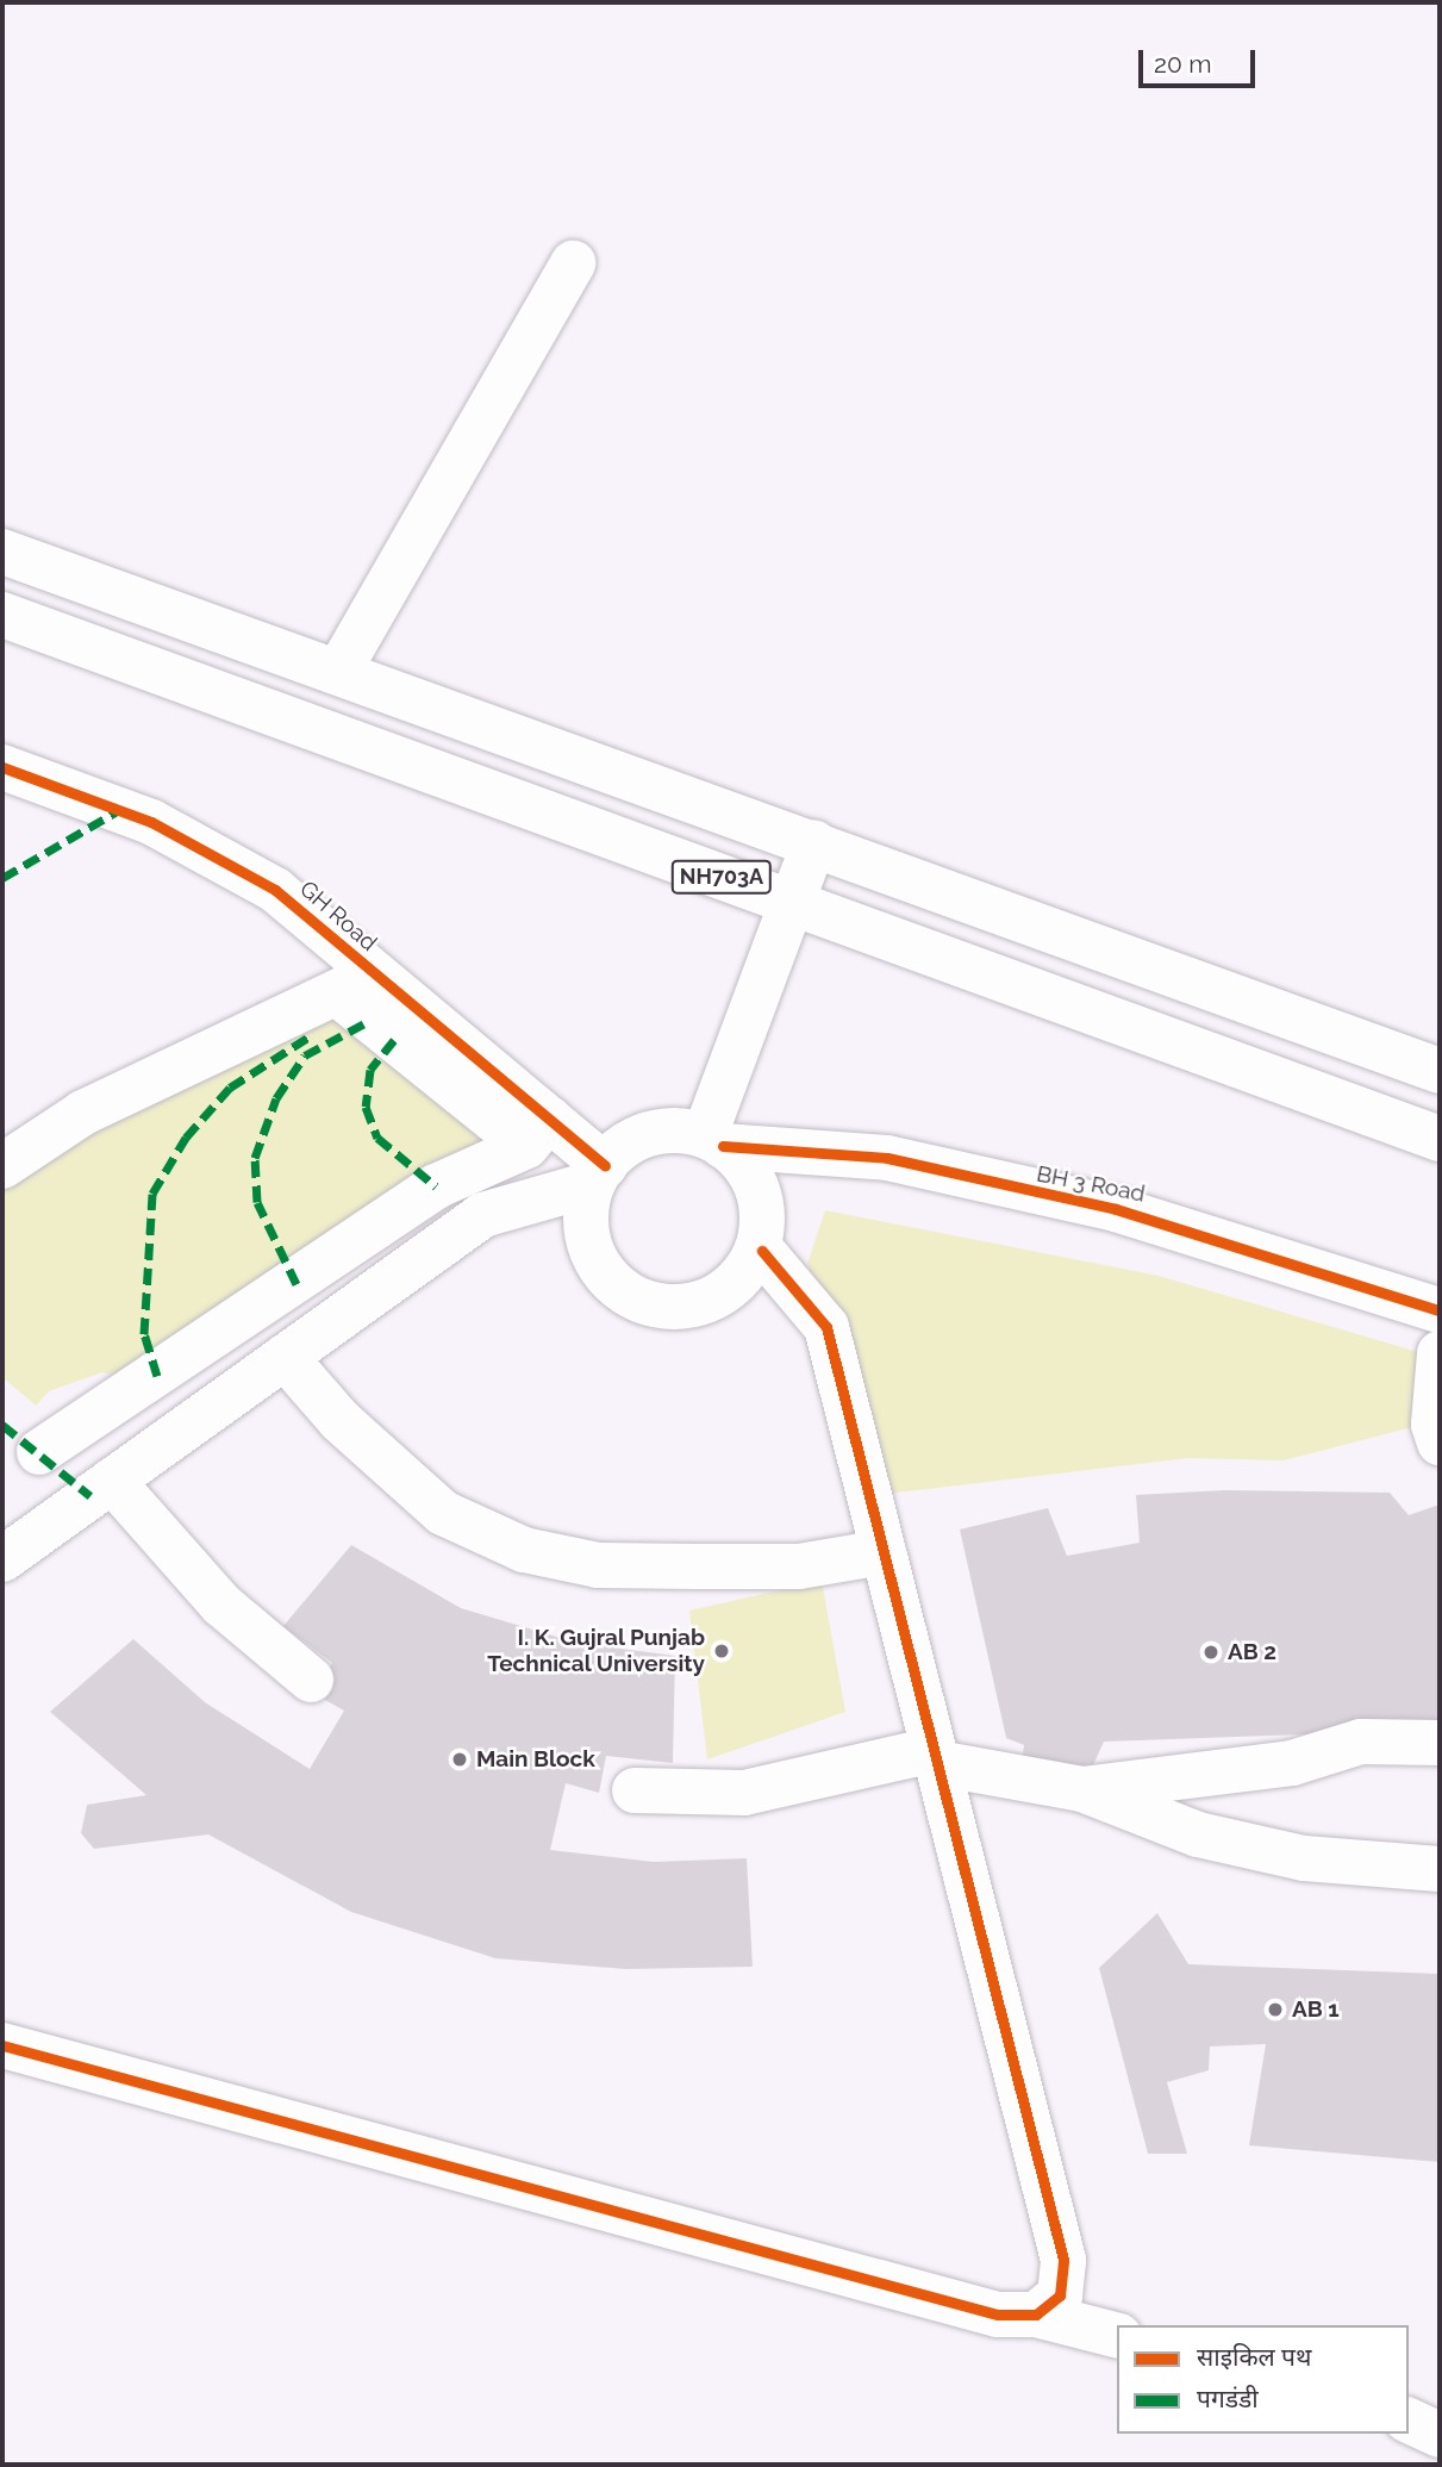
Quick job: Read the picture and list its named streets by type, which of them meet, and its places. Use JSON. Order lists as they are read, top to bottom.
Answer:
{
  "streets": {
    "main road": ["NH703A", "GH Road", "BH 3 Road"]
  },
  "crossings": [
    ["GH Road", "BH 3 Road"]
  ],
  "places": [
    "I. K. Gujral Punjab Technical University",
    "AB 2",
    "Main Block",
    "AB 1"
  ],
  "legend": ["साइकिल पथ", "पगडंडी"],
  "scale_bar": "20 m"
}
